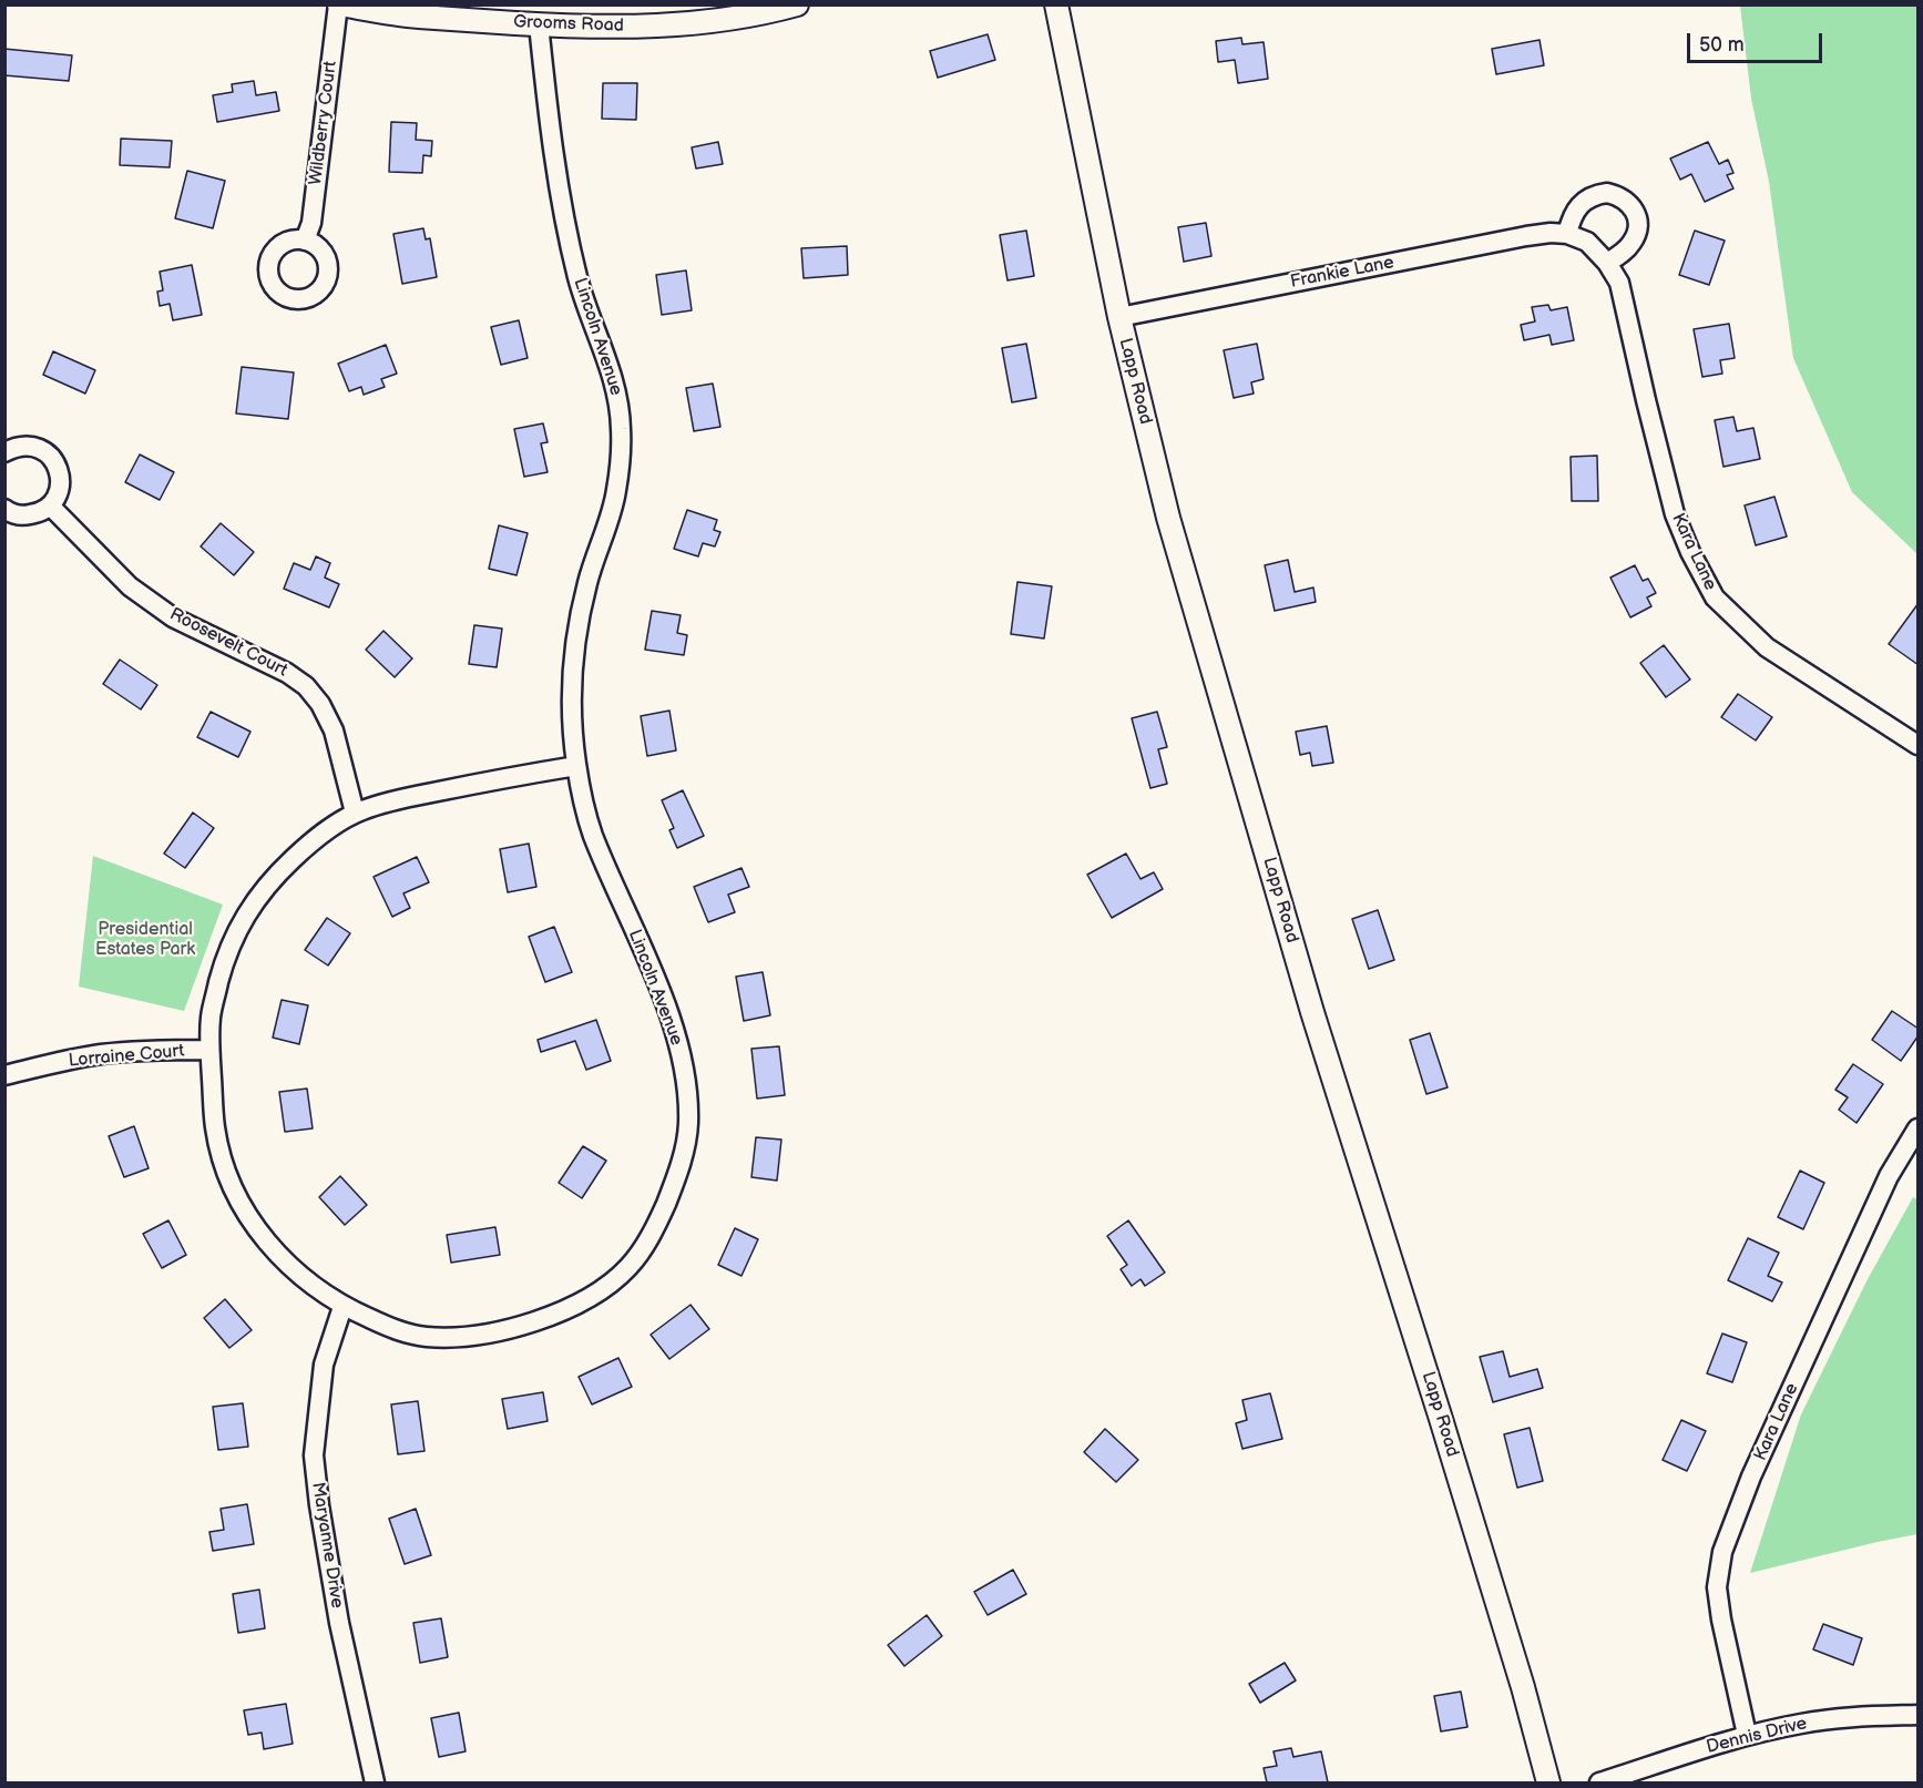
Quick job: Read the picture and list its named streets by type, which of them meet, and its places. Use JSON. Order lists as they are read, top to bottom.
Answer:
{
  "streets": {
    "street": [
      "Grooms Road",
      "Wildberry Court",
      "Frankie Lane",
      "Lincoln Avenue",
      "Lapp Road",
      "Kara Lane",
      "Roosevelt Court",
      "Lorraine Court",
      "Maryanne Drive",
      "Dennis Drive"
    ]
  },
  "crossings": [
    ["Grooms Road", "Wildberry Court"],
    ["Grooms Road", "Lincoln Avenue"],
    ["Frankie Lane", "Lapp Road"],
    ["Frankie Lane", "Kara Lane"],
    ["Lincoln Avenue", "Roosevelt Court"],
    ["Lincoln Avenue", "Lorraine Court"],
    ["Lincoln Avenue", "Maryanne Drive"],
    ["Kara Lane", "Dennis Drive"]
  ],
  "parks": ["Presidential Estates Park"],
  "scale_bar": "50 m"
}
